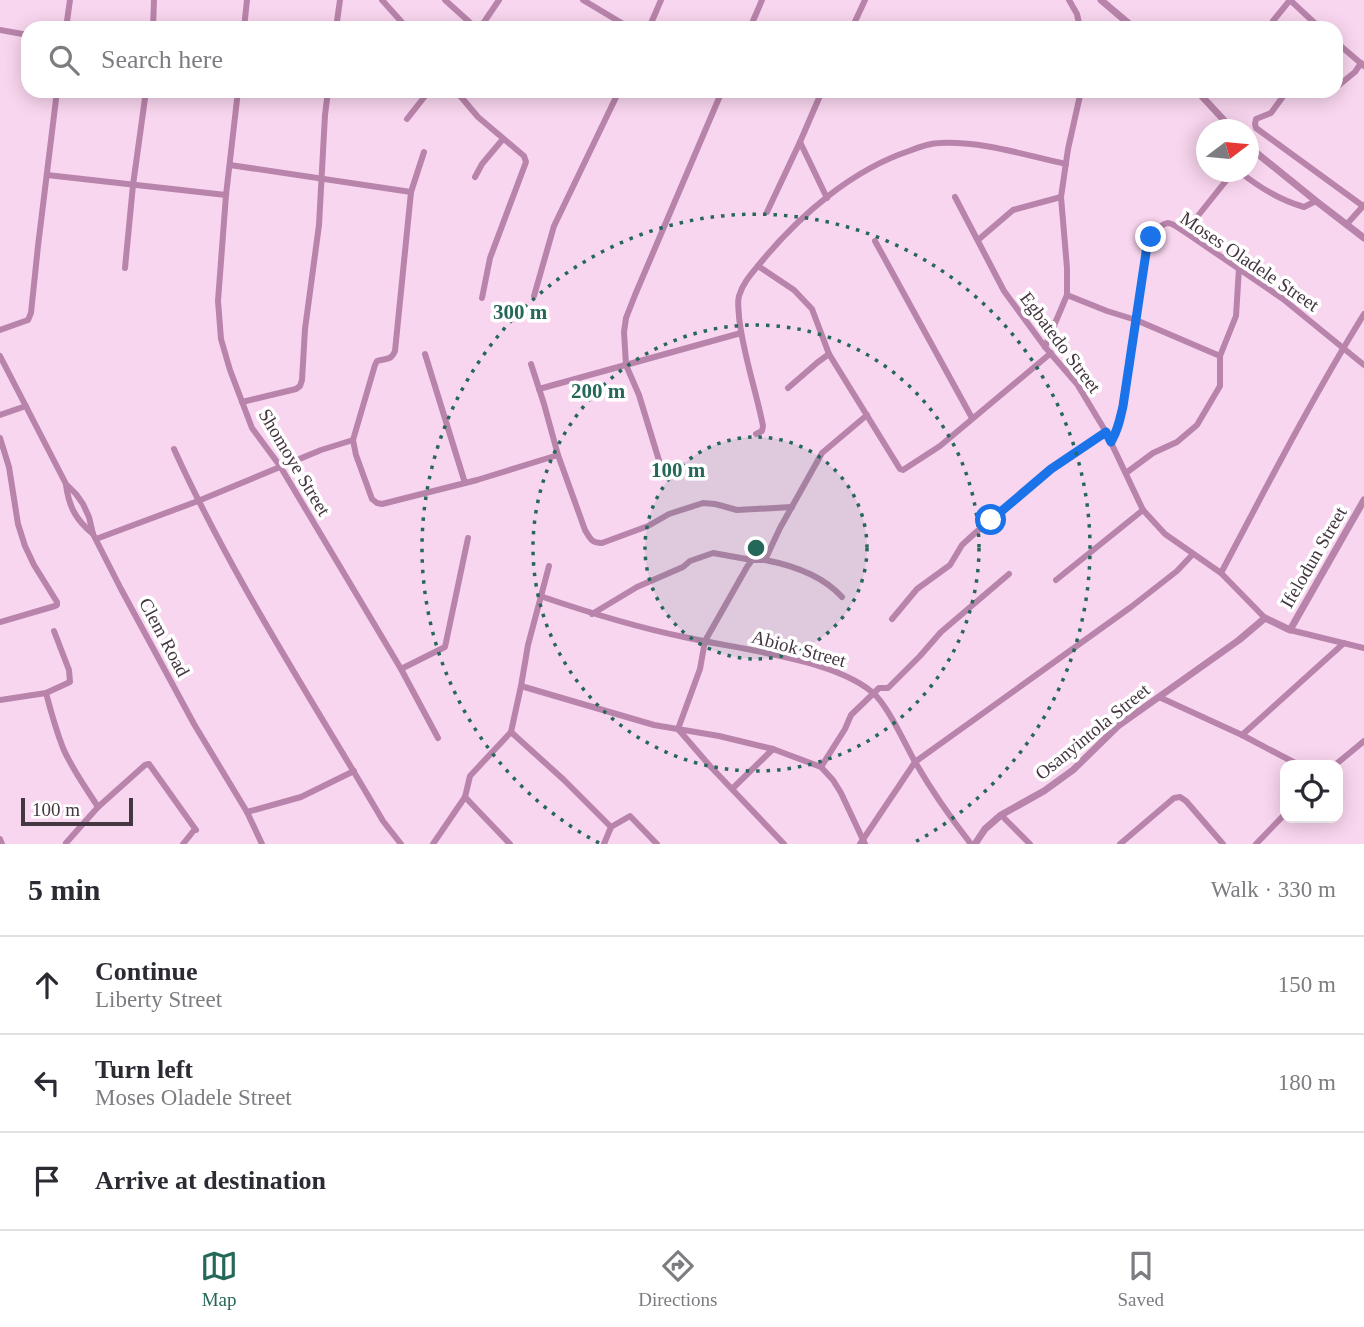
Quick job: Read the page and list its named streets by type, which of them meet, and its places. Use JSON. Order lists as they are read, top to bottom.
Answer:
{
  "streets": {
    "street": [
      "Moses Oladele Street",
      "Egbatedo Street",
      "Shomoye Street",
      "Ifelodun Street",
      "Clem Road",
      "Abiok Street",
      "Osanyintola Street"
    ]
  },
  "crossings": [
    ["Moses Oladele Street", "Egbatedo Street"],
    ["Egbatedo Street", "Osanyintola Street"],
    ["Abiok Street", "Osanyintola Street"]
  ],
  "scale_bar": "100 m",
  "north": "right",
  "page": {
    "search": "Search here",
    "scale": "100 m",
    "heading": ["5 min", "Walk · 330 m"],
    "list": [
      ["Continue", "Liberty Street", "150 m"],
      ["Turn left", "Moses Oladele Street", "180 m"],
      "Arrive at destination"
    ],
    "nav": ["Map", "Directions", "Saved"]
  },
  "rings": ["300 m", "200 m", "100 m"]
}
